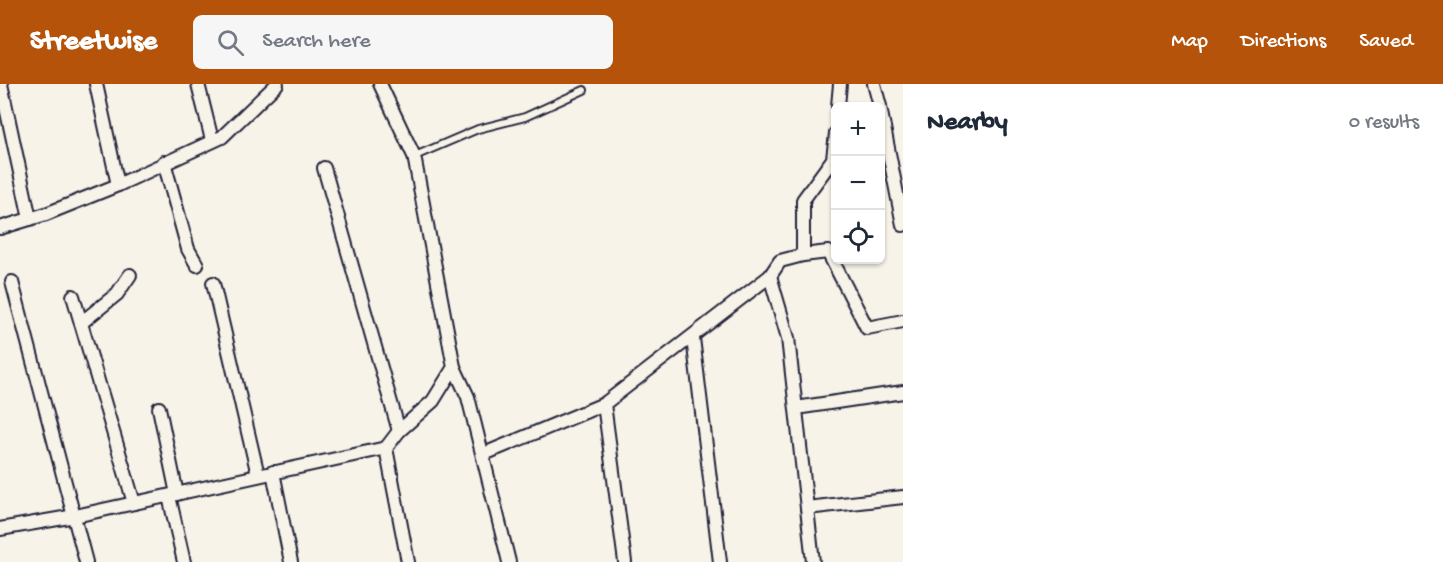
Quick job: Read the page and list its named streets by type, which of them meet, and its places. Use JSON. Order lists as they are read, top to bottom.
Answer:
{
  "page": {
    "header": "Streetwise",
    "search": "Search here",
    "nav": ["Map", "Directions", "Saved"],
    "heading": ["Nearby", "0 results"],
    "map_buttons": ["+", "−"]
  }
}
